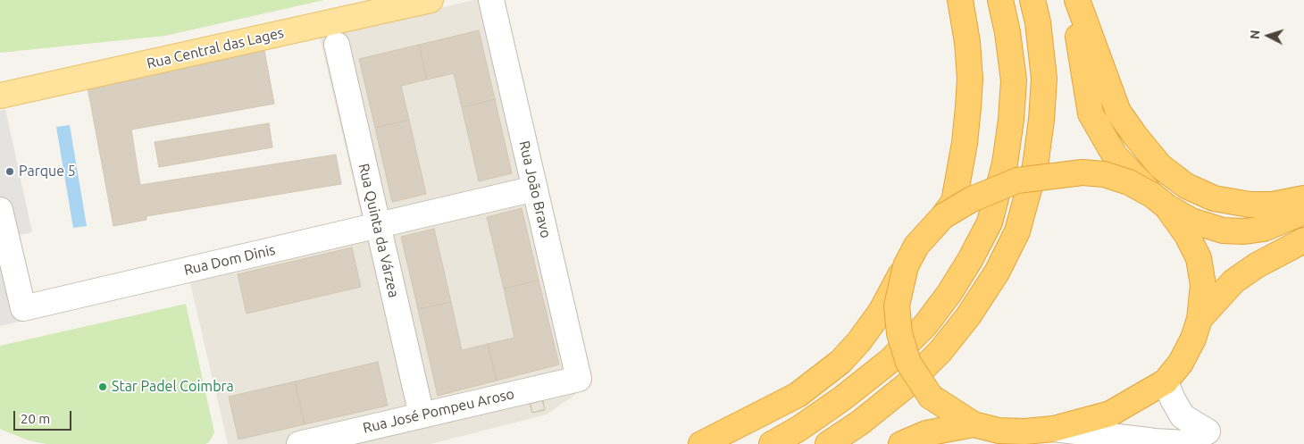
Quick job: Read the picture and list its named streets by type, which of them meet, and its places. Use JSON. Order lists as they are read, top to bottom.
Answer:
{
  "streets": {
    "main road": ["Rua Central das Lages"],
    "street": [
      "Rua João Bravo",
      "Rua Quinta da Várzea",
      "Rua Dom Dinis",
      "Rua José Pompeu Aroso"
    ]
  },
  "crossings": [
    ["Rua João Bravo", "Rua Dom Dinis"],
    ["Rua João Bravo", "Rua José Pompeu Aroso"],
    ["Rua Quinta da Várzea", "Rua Dom Dinis"],
    ["Rua Quinta da Várzea", "Rua José Pompeu Aroso"]
  ],
  "places": ["Parque 5", "Star Padel Coimbra"],
  "scale_bar": "20 m",
  "north": "left"
}
